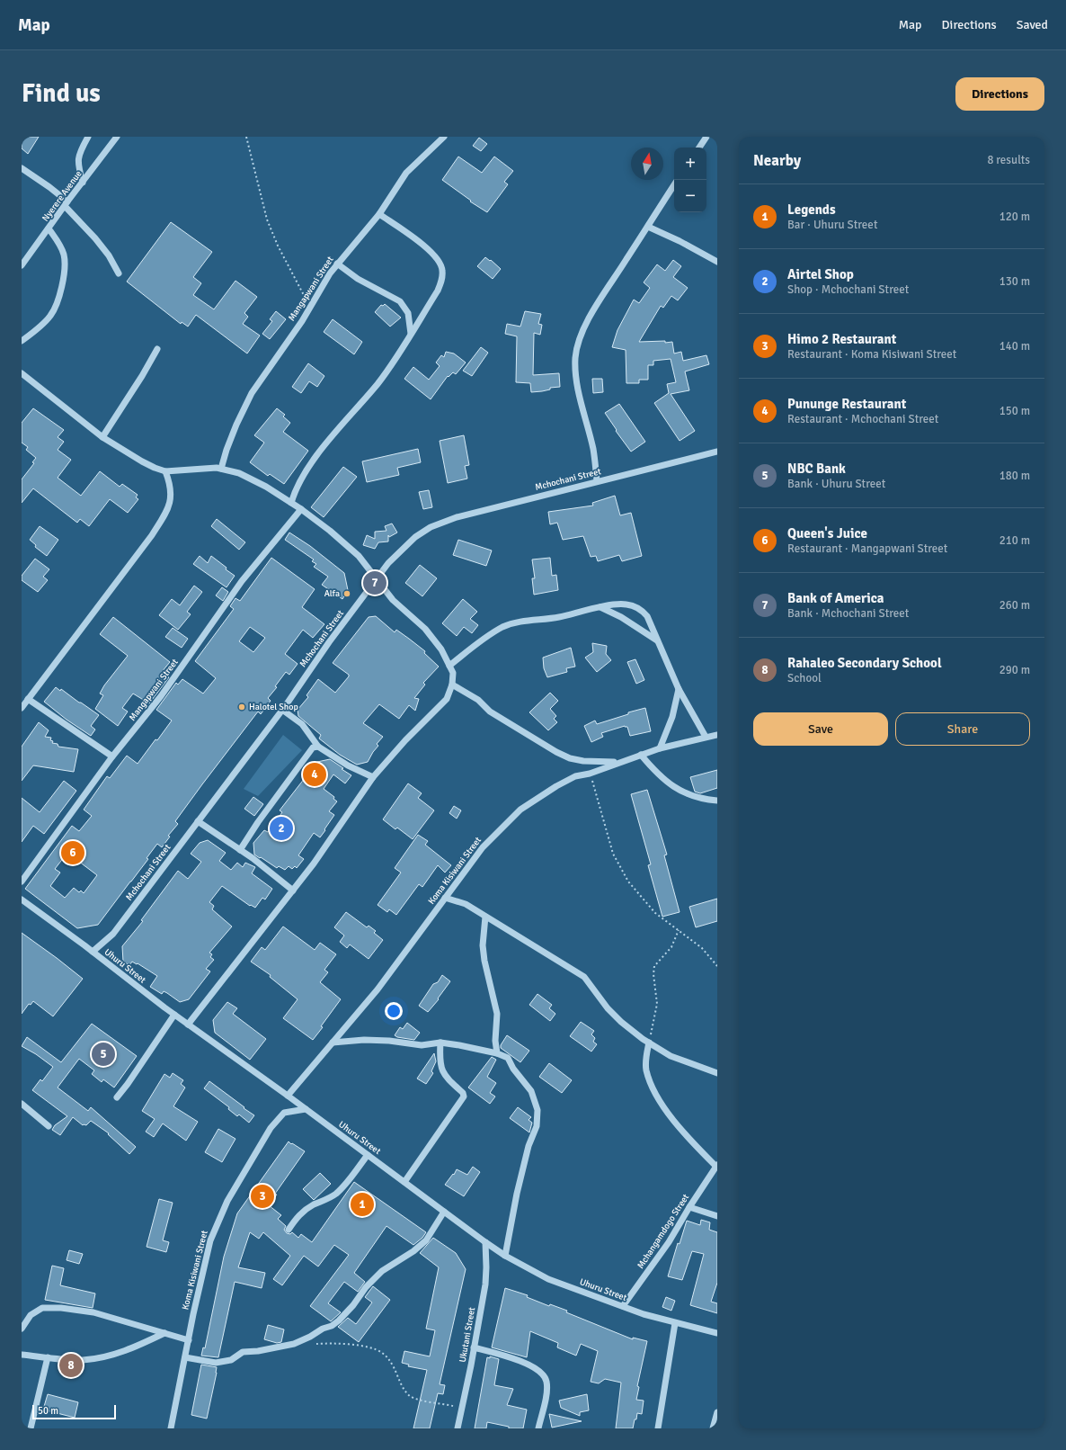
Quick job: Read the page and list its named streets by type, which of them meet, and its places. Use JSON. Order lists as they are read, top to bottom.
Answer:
{
  "streets": {
    "street": [
      "Nyerere Avenue",
      "Mangapwani Street",
      "Mchochani Street",
      "Koma Kisiwani Street",
      "Uhuru Street",
      "Mchangamdogo Street",
      "Ukutani Street"
    ]
  },
  "crossings": [
    ["Mchochani Street", "Uhuru Street"],
    ["Koma Kisiwani Street", "Uhuru Street"],
    ["Uhuru Street", "Mchangamdogo Street"],
    ["Uhuru Street", "Ukutani Street"]
  ],
  "places": ["Alfa", "Halotel Shop"],
  "scale_bar": "50 m",
  "north": "top",
  "page": {
    "header": "Map",
    "nav": ["Map", "Directions", "Saved"],
    "buttons": [
      "Directions",
      ["Save", "Share"]
    ],
    "title": "Find us",
    "heading": ["Nearby", "8 results"],
    "map_buttons": ["+", "−"],
    "list": [
      {
        "mark": "1",
        "name": "Legends",
        "note": "Bar · Uhuru Street",
        "value": "120 m"
      },
      {
        "mark": "2",
        "name": "Airtel Shop",
        "note": "Shop · Mchochani Street",
        "value": "130 m"
      },
      {
        "mark": "3",
        "name": "Himo 2 Restaurant",
        "note": "Restaurant · Koma Kisiwani Street",
        "value": "140 m"
      },
      {
        "mark": "4",
        "name": "Pununge Restaurant",
        "note": "Restaurant · Mchochani Street",
        "value": "150 m"
      },
      {
        "mark": "5",
        "name": "NBC Bank",
        "note": "Bank · Uhuru Street",
        "value": "180 m"
      },
      {
        "mark": "6",
        "name": "Queen's Juice",
        "note": "Restaurant · Mangapwani Street",
        "value": "210 m"
      },
      {
        "mark": "7",
        "name": "Bank of America",
        "note": "Bank · Mchochani Street",
        "value": "260 m"
      },
      {
        "mark": "8",
        "name": "Rahaleo Secondary School",
        "note": "School",
        "value": "290 m"
      }
    ],
    "pins": [
      "7",
      "4",
      "2",
      "6",
      "5",
      "3",
      "1",
      "8"
    ],
    "scale": "50 m"
  }
}
